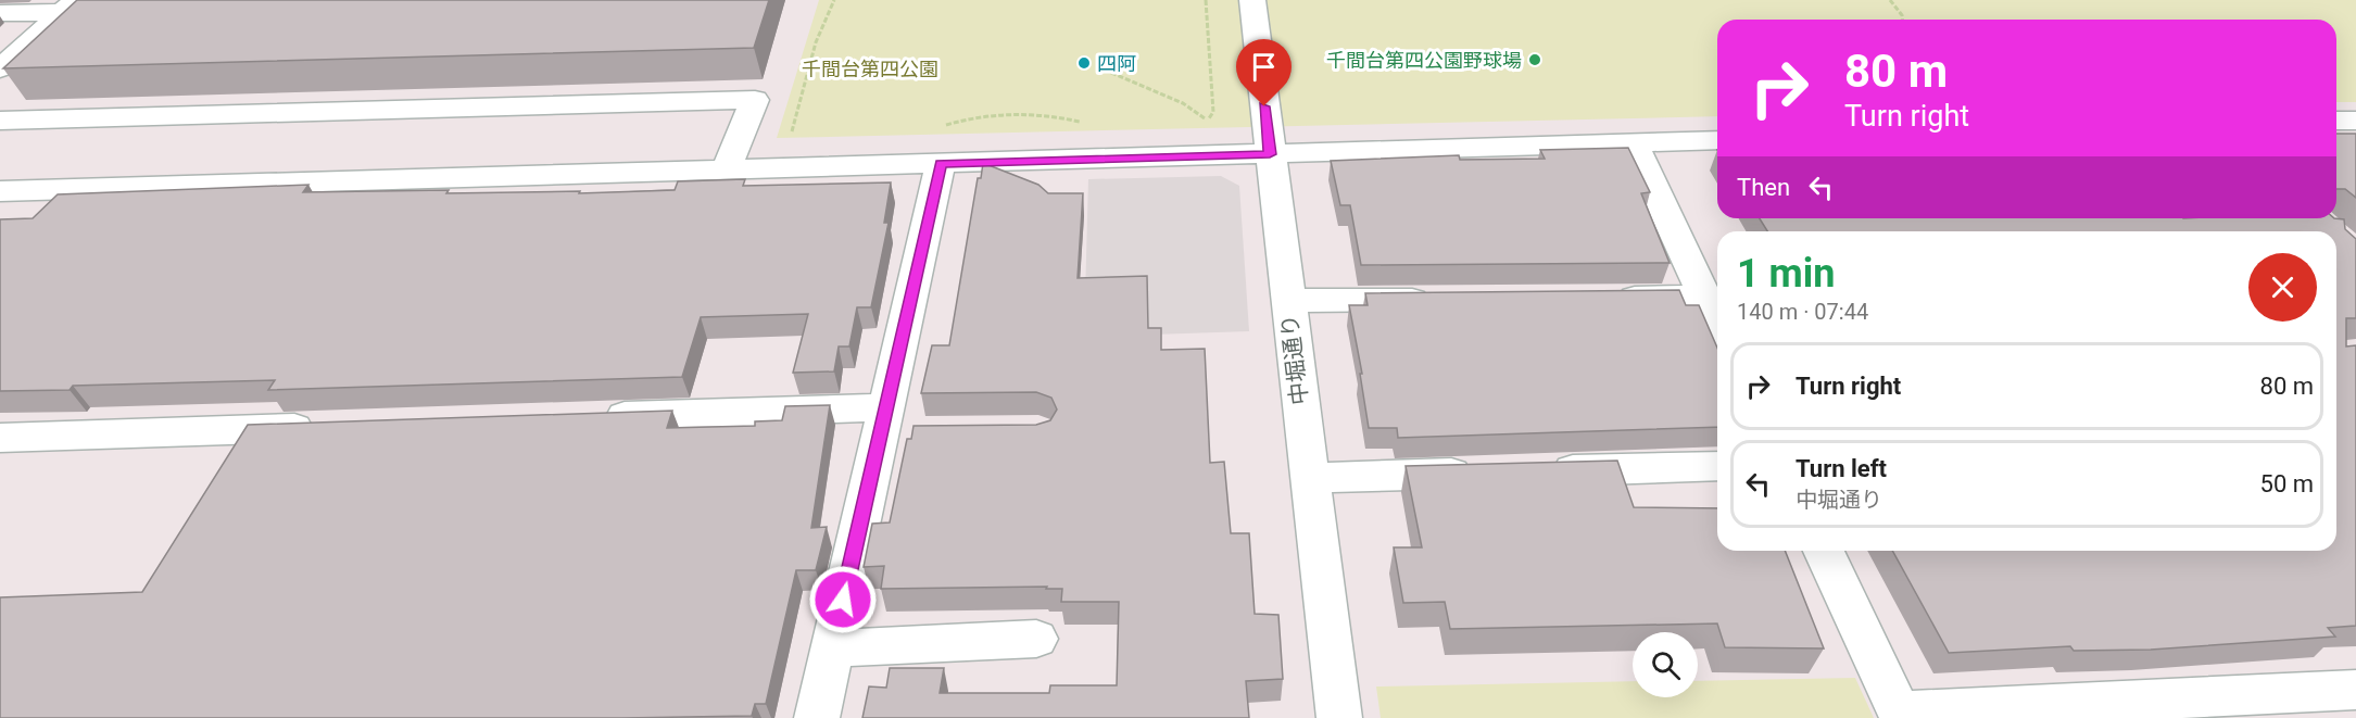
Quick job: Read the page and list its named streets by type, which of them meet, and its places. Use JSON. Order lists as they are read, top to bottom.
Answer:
{
  "streets": {
    "street": ["中堀通り"]
  },
  "parks": ["千間台第四公園"],
  "places": ["千間台第四公園野球場", "四阿"],
  "page": {
    "turn": ["80 m", "Turn right"],
    "then": "Then",
    "heading": ["1 min", "140 m · 07:44"],
    "list": [
      {
        "name": "Turn right",
        "value": "80 m"
      },
      {
        "name": "Turn left",
        "note": "中堀通り",
        "value": "50 m"
      }
    ]
  }
}
